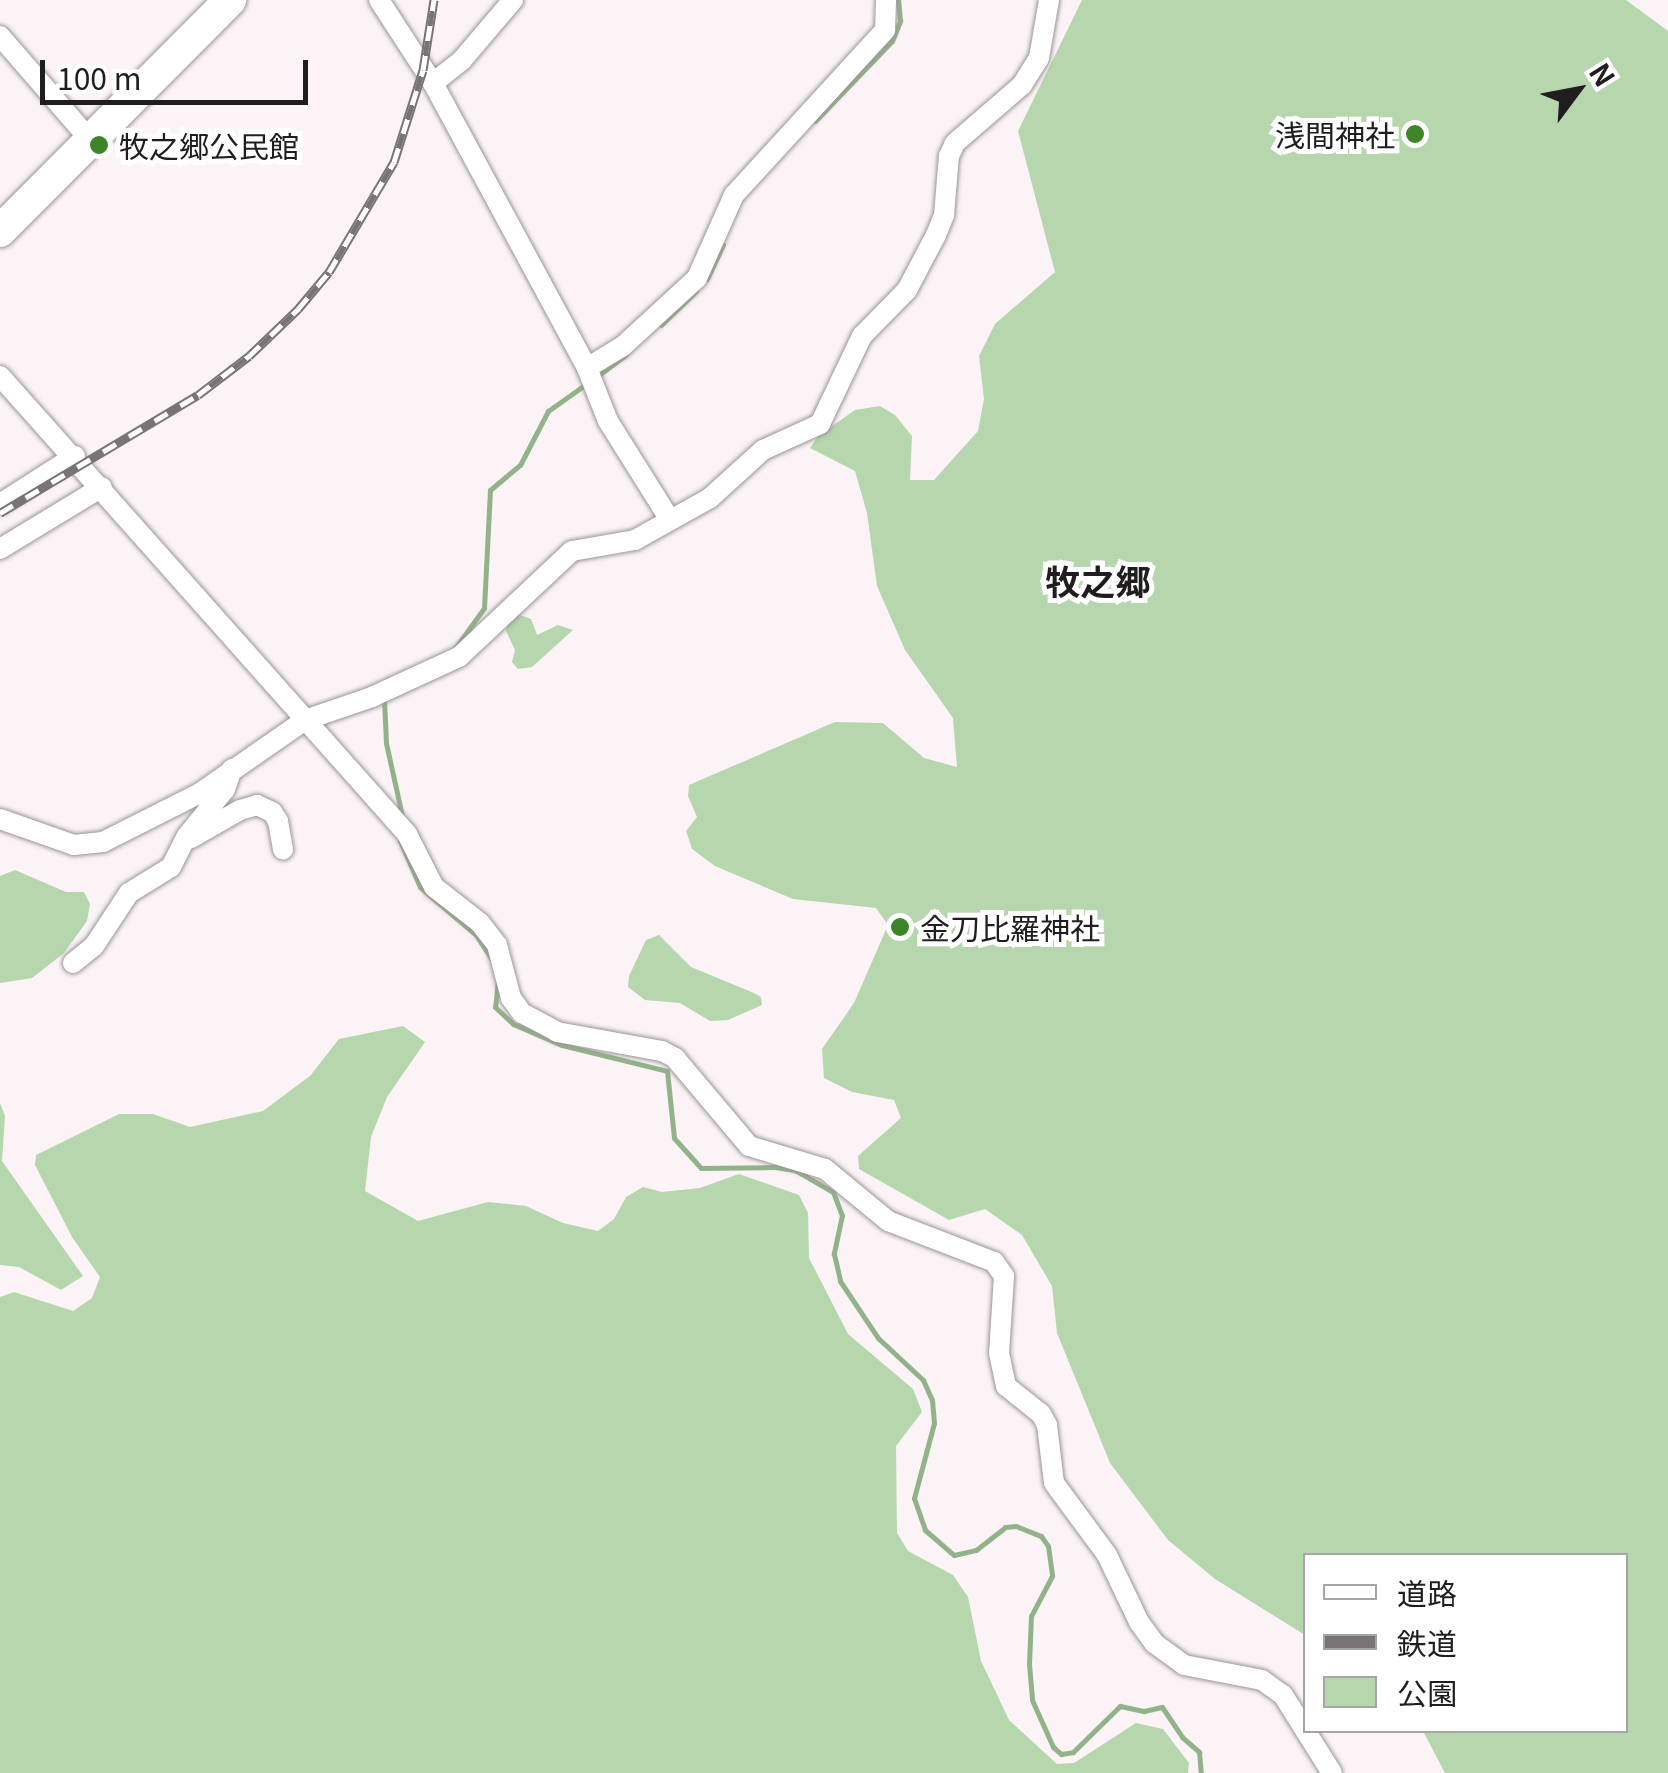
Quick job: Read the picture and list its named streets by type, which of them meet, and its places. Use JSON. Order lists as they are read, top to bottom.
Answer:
{
  "districts": ["牧之郷"],
  "places": ["浅間神社", "牧之郷公民館", "金刀比羅神社"],
  "legend": ["道路", "鉄道", "公園"],
  "scale_bar": "100 m",
  "north": "top right"
}
